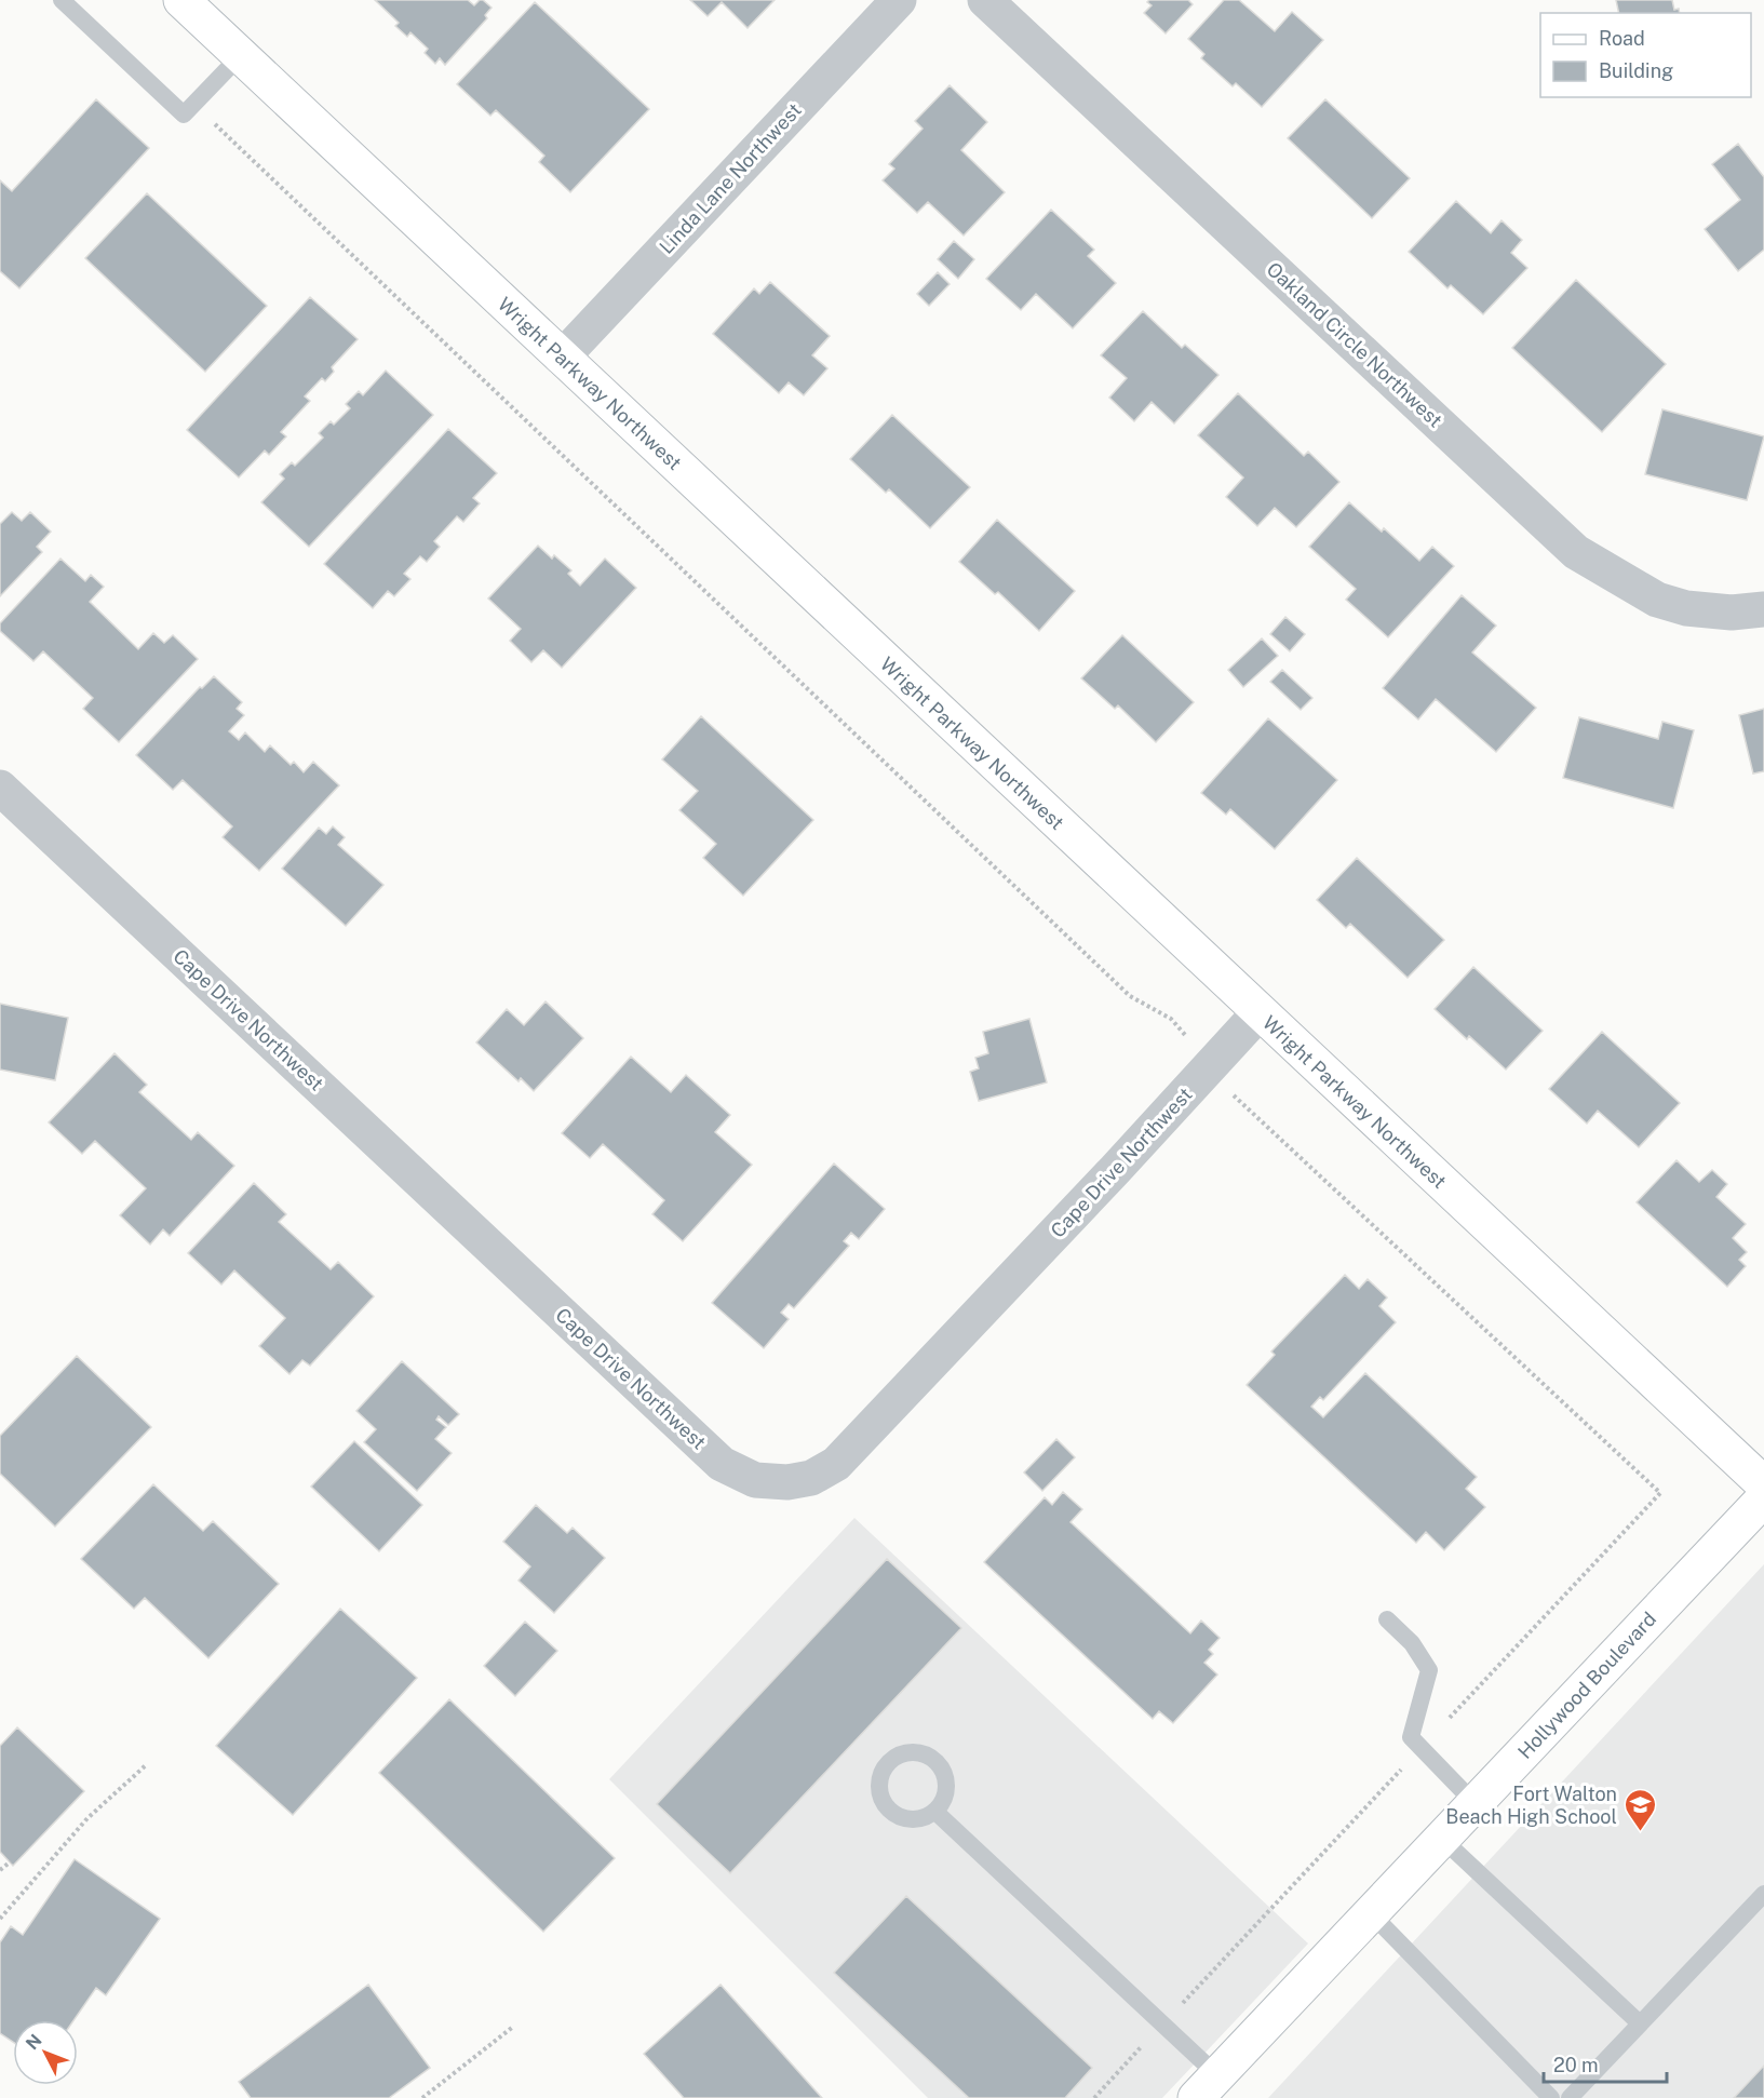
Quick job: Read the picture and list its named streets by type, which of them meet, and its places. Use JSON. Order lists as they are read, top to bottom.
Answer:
{
  "streets": {
    "street": [
      "Linda Lane Northwest",
      "Oakland Circle Northwest",
      "Wright Parkway Northwest",
      "Cape Drive Northwest",
      "Hollywood Boulevard"
    ]
  },
  "crossings": [
    ["Linda Lane Northwest", "Wright Parkway Northwest"],
    ["Wright Parkway Northwest", "Cape Drive Northwest"]
  ],
  "places": {
    "school or university": ["Fort Walton Beach High School"]
  },
  "legend": ["Road", "Building"],
  "scale_bar": "20 m",
  "north": "top left"
}
